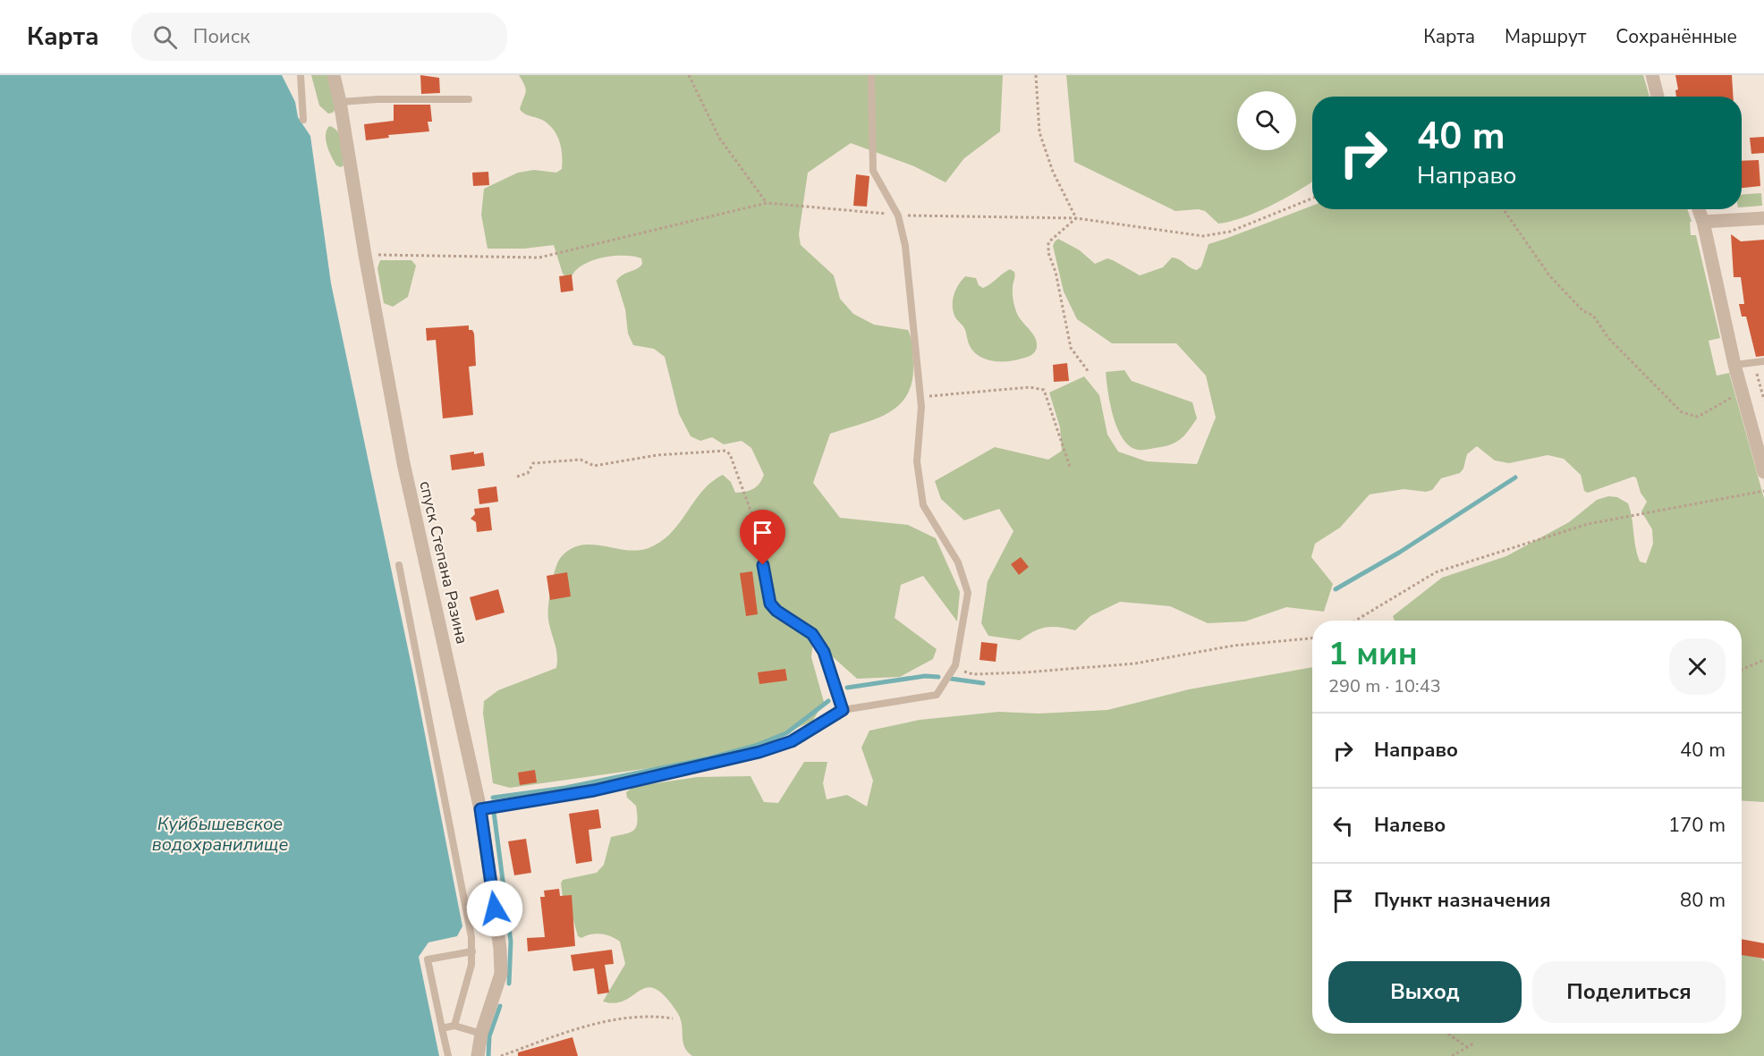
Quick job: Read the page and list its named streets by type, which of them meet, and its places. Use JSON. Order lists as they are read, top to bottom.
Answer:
{
  "streets": {
    "street": ["спуск Степана Разина"]
  },
  "water": ["Куйбышевское водохранилище"],
  "page": {
    "header": "Карта",
    "search": "Поиск",
    "nav": ["Карта", "Маршрут", "Сохранённые"],
    "turn": ["40 m", "Направо"],
    "heading": ["1 мин", "290 m · 10:43"],
    "list": [
      {
        "name": "Направо",
        "value": "40 m"
      },
      {
        "name": "Налево",
        "value": "170 m"
      },
      {
        "name": "Пункт назначения",
        "value": "80 m"
      }
    ],
    "buttons": ["Выход", "Поделиться"]
  }
}
